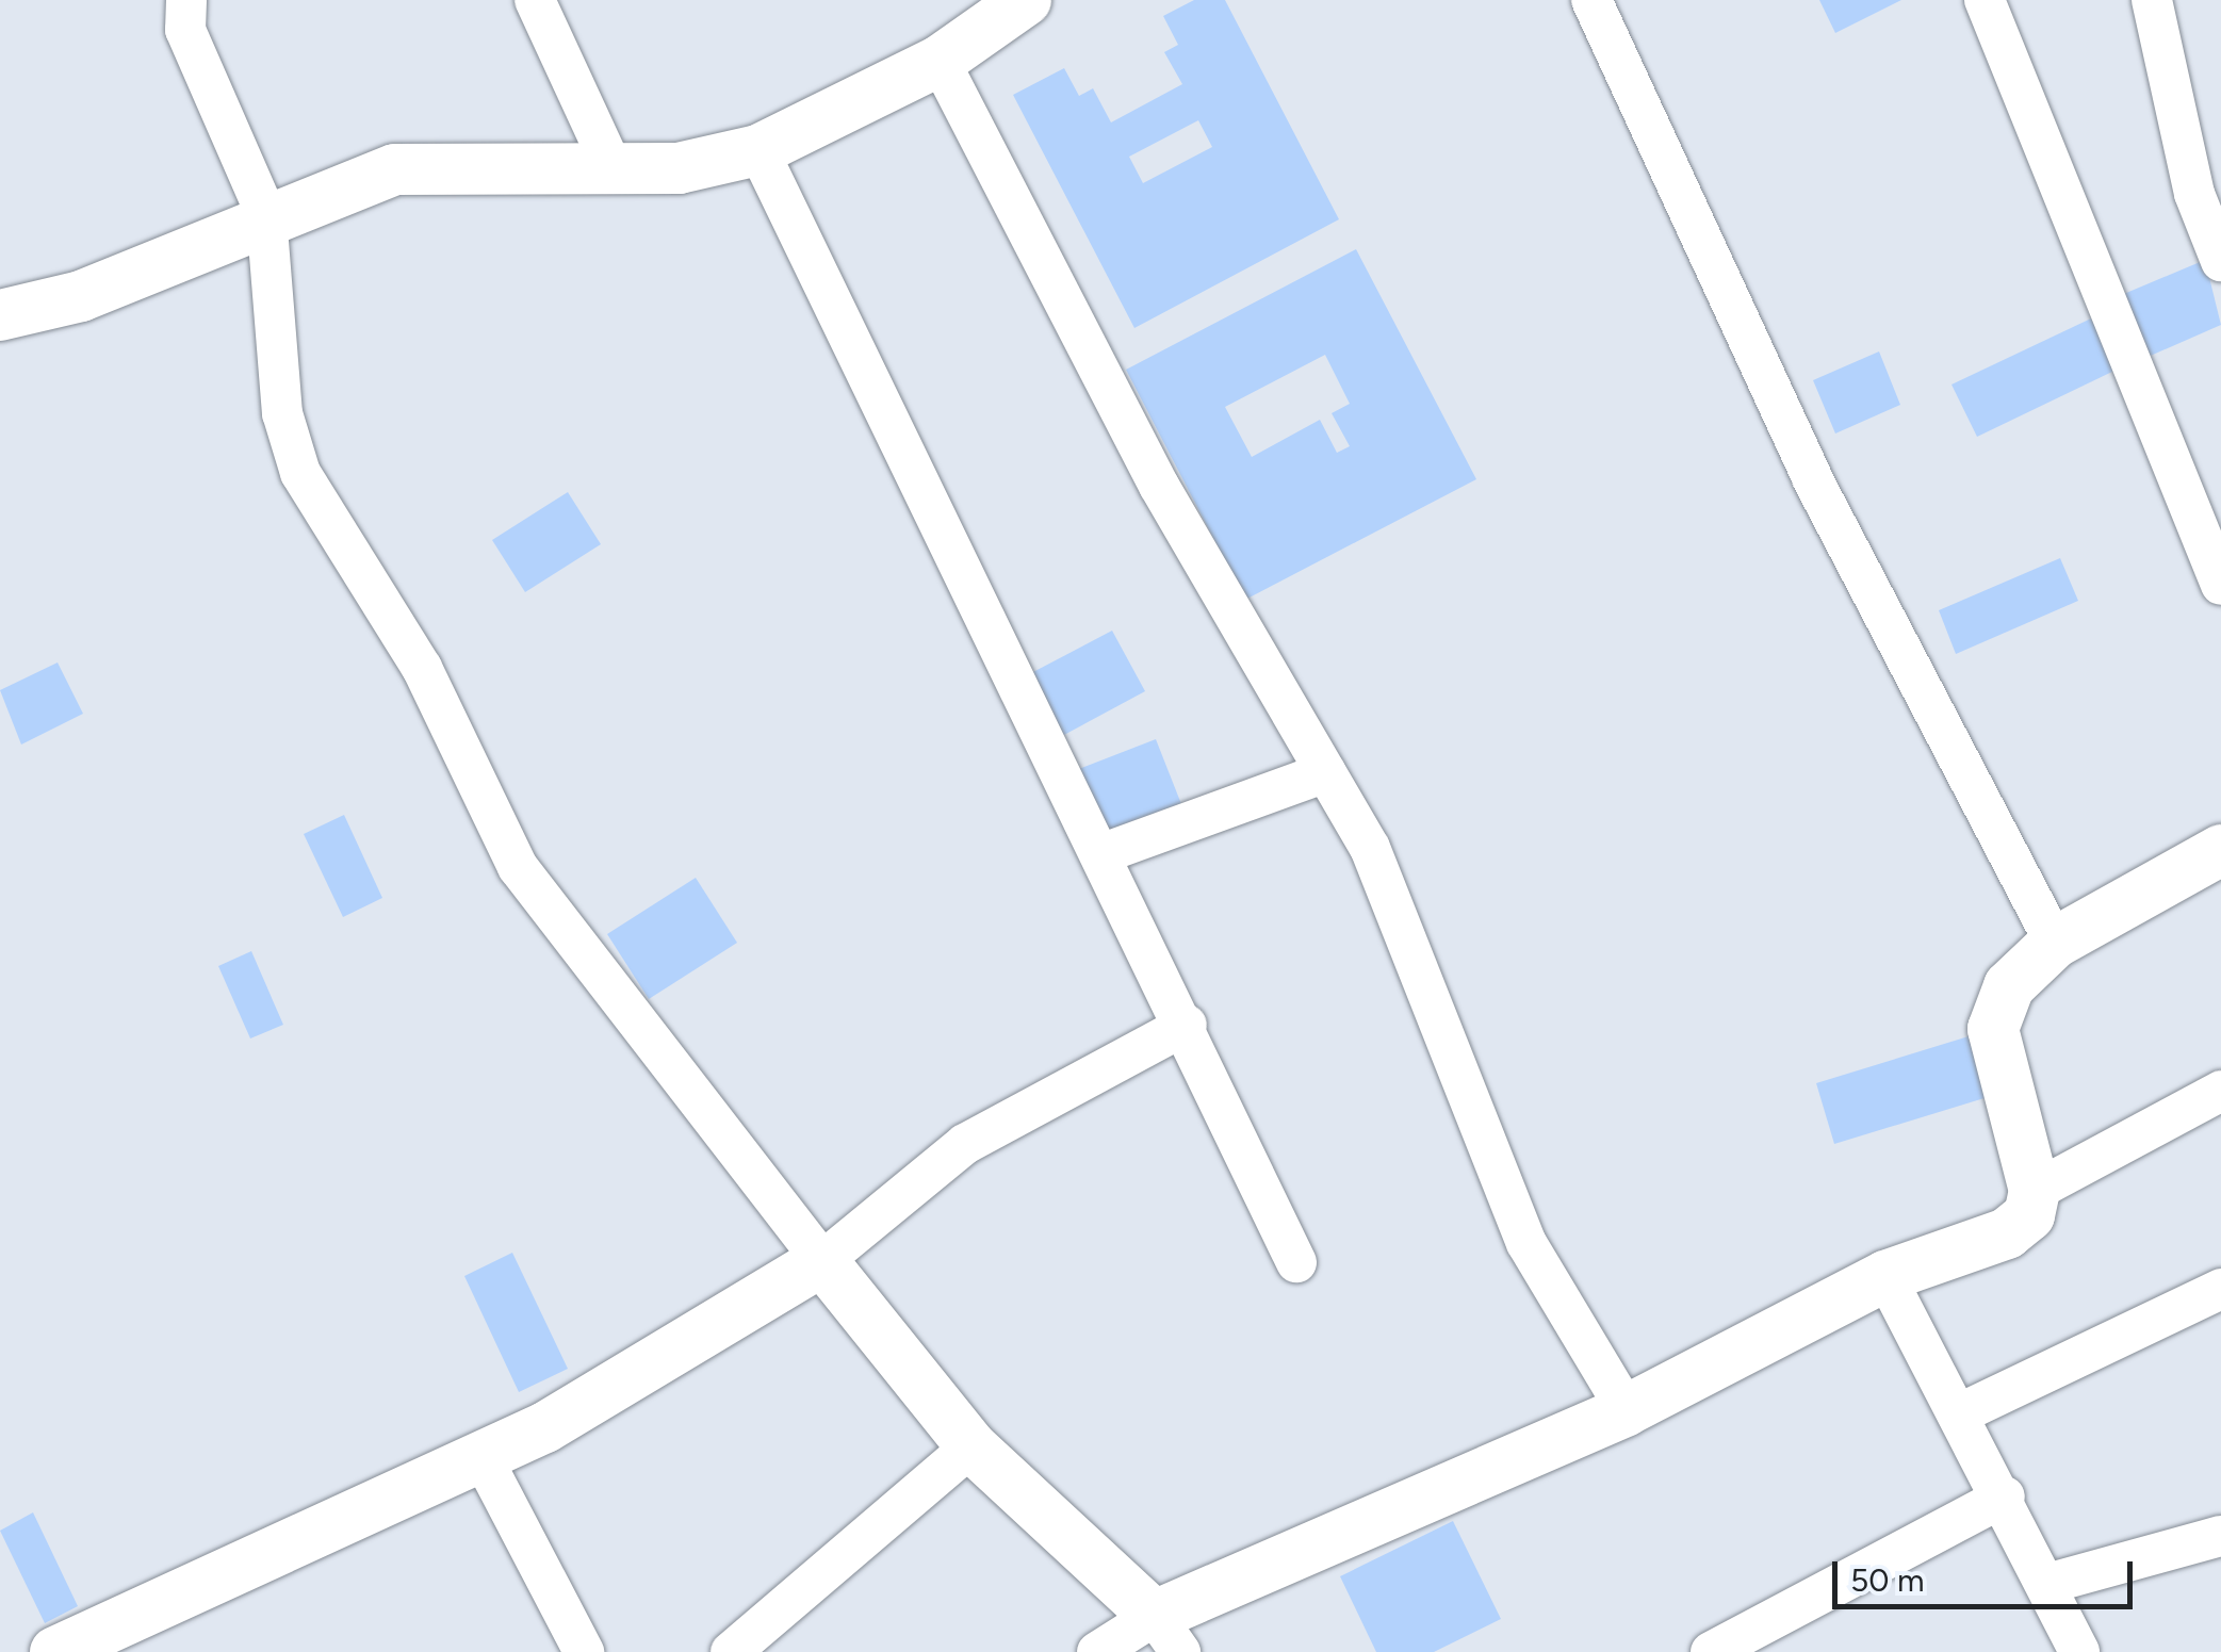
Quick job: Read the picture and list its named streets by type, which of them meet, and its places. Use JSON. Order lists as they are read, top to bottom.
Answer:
{
  "scale_bar": "50 m"
}
